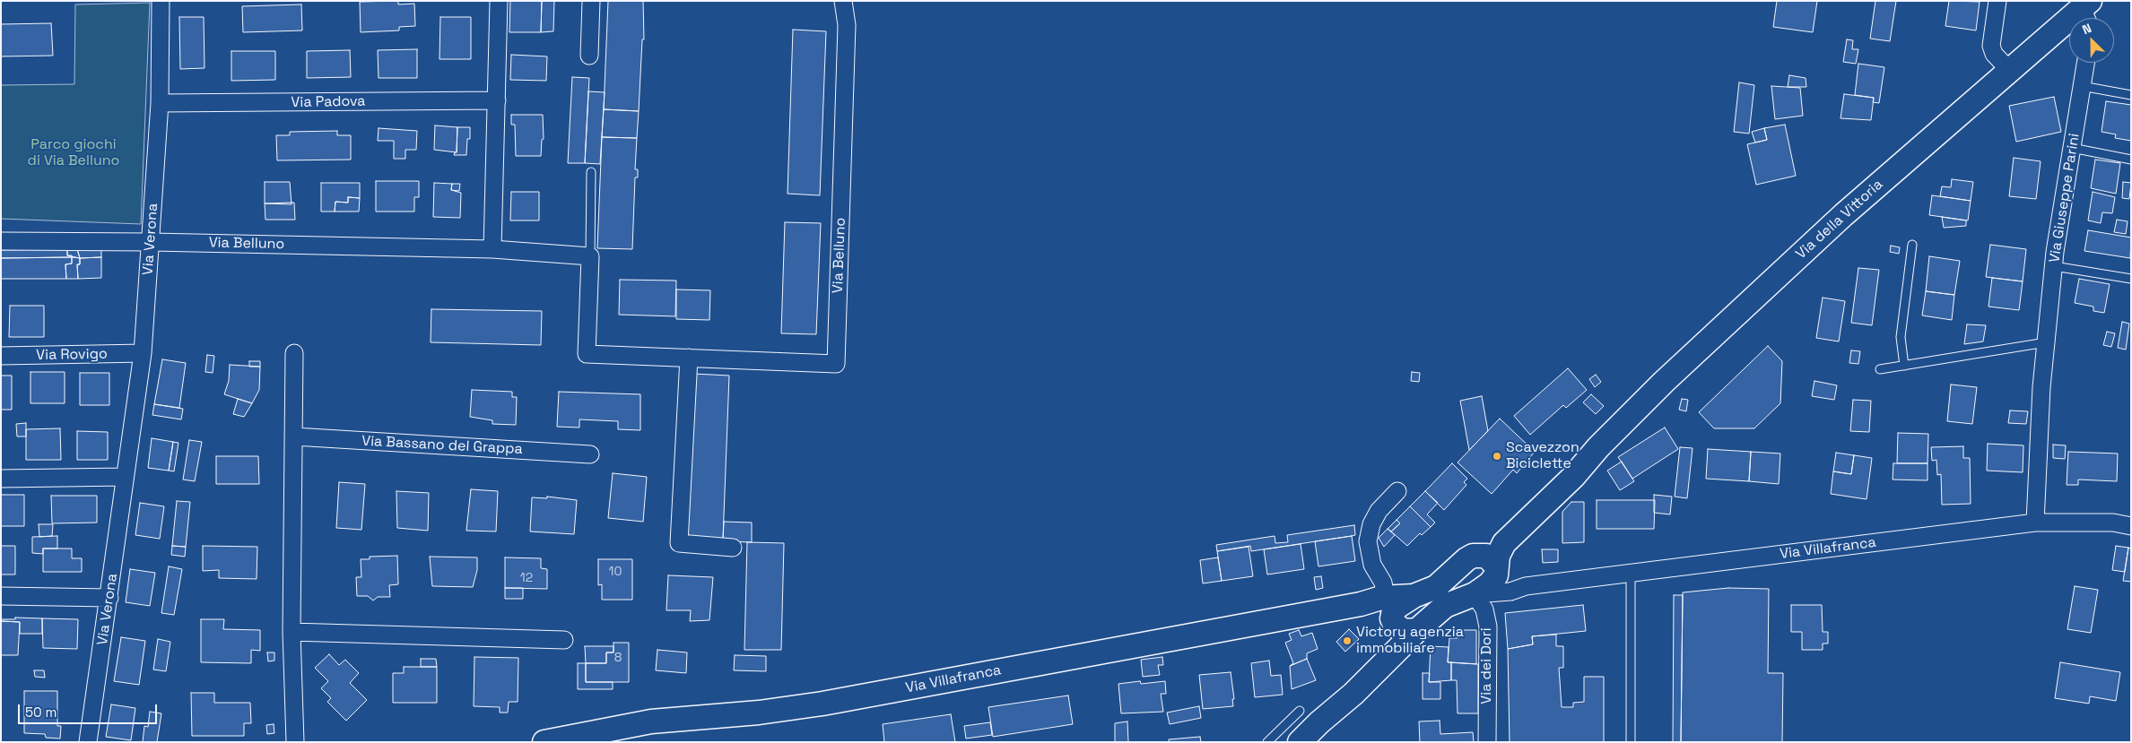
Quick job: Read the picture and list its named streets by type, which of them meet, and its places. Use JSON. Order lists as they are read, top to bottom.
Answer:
{
  "streets": {
    "main road": ["Via della Vittoria", "Via Villafranca"],
    "street": [
      "Via Padova",
      "Via Giuseppe Parini",
      "Via Verona",
      "Via Belluno",
      "Via Rovigo",
      "Via Bassano del Grappa",
      "Via dei Dori"
    ]
  },
  "crossings": [
    ["Via Padova", "Via Verona"],
    ["Via Giuseppe Parini", "Via Villafranca"],
    ["Via della Vittoria", "Via Villafranca"],
    ["Via della Vittoria", "Via dei Dori"],
    ["Via Verona", "Via Belluno"],
    ["Via Verona", "Via Rovigo"],
    ["Via Villafranca", "Via dei Dori"]
  ],
  "parks": ["Parco giochi di Via Belluno"],
  "places": ["Scavezzon Biciclette", "Victory agenzia immobiliare"],
  "house_numbers": ["10", "12", "8"],
  "scale_bar": "50 m",
  "north": "top left"
}
